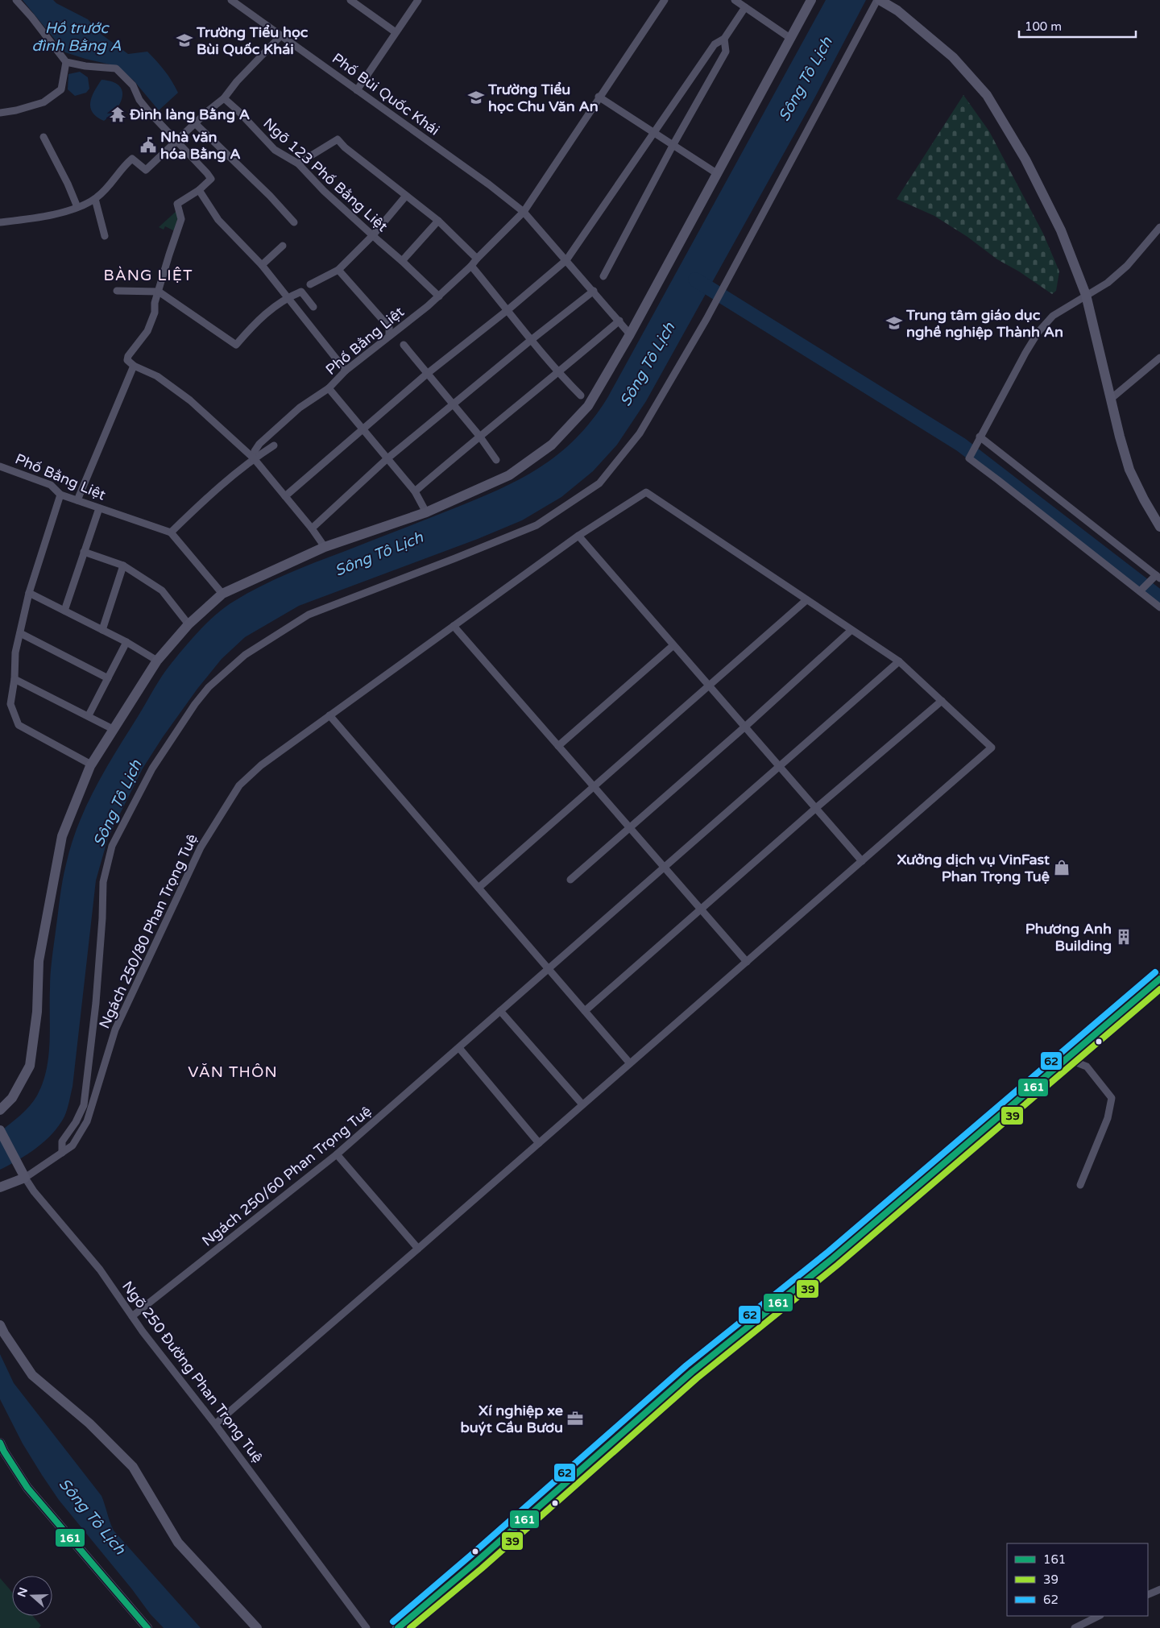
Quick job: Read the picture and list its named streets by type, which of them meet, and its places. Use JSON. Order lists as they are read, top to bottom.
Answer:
{
  "streets": {
    "street": [
      "Phố Bùi Quốc Khái",
      "Ngõ 123 Phố Bằng Liệt",
      "Phố Bằng Liệt",
      "Ngách 250/80 Phan Trọng Tuệ",
      "Ngách 250/60 Phan Trọng Tuệ",
      "Ngõ 250 Đường Phan Trọng Tuệ"
    ]
  },
  "crossings": [
    ["Phố Bùi Quốc Khái", "Phố Bằng Liệt"],
    ["Ngõ 123 Phố Bằng Liệt", "Phố Bằng Liệt"],
    ["Ngách 250/80 Phan Trọng Tuệ", "Ngõ 250 Đường Phan Trọng Tuệ"],
    ["Ngách 250/60 Phan Trọng Tuệ", "Ngõ 250 Đường Phan Trọng Tuệ"]
  ],
  "districts": ["BÀNG LIỆT", "VĂN THÔN"],
  "water": ["Hồ trước đình Bằng A", "Sông Tô Lịch"],
  "places": {
    "school or university": ["Trường Tiểu học Bùi Quốc Khái", "Trường Tiểu học Chu Văn An", "Trung tâm giáo dục nghề nghiệp Thành An"],
    "temple": ["Đình làng Bằng A"],
    "public building": ["Nhà văn hóa Bằng A"],
    "shop": ["Xưởng dịch vụ VinFast Phan Trọng Tuệ"],
    "building": ["Phương Anh Building"],
    "office": ["Xí nghiệp xe buýt Cầu Bươu"]
  },
  "lines": ["transit line 62", "transit line 161", "transit line 39"],
  "legend": ["161", "39", "62"],
  "scale_bar": "100 m",
  "north": "left"
}
